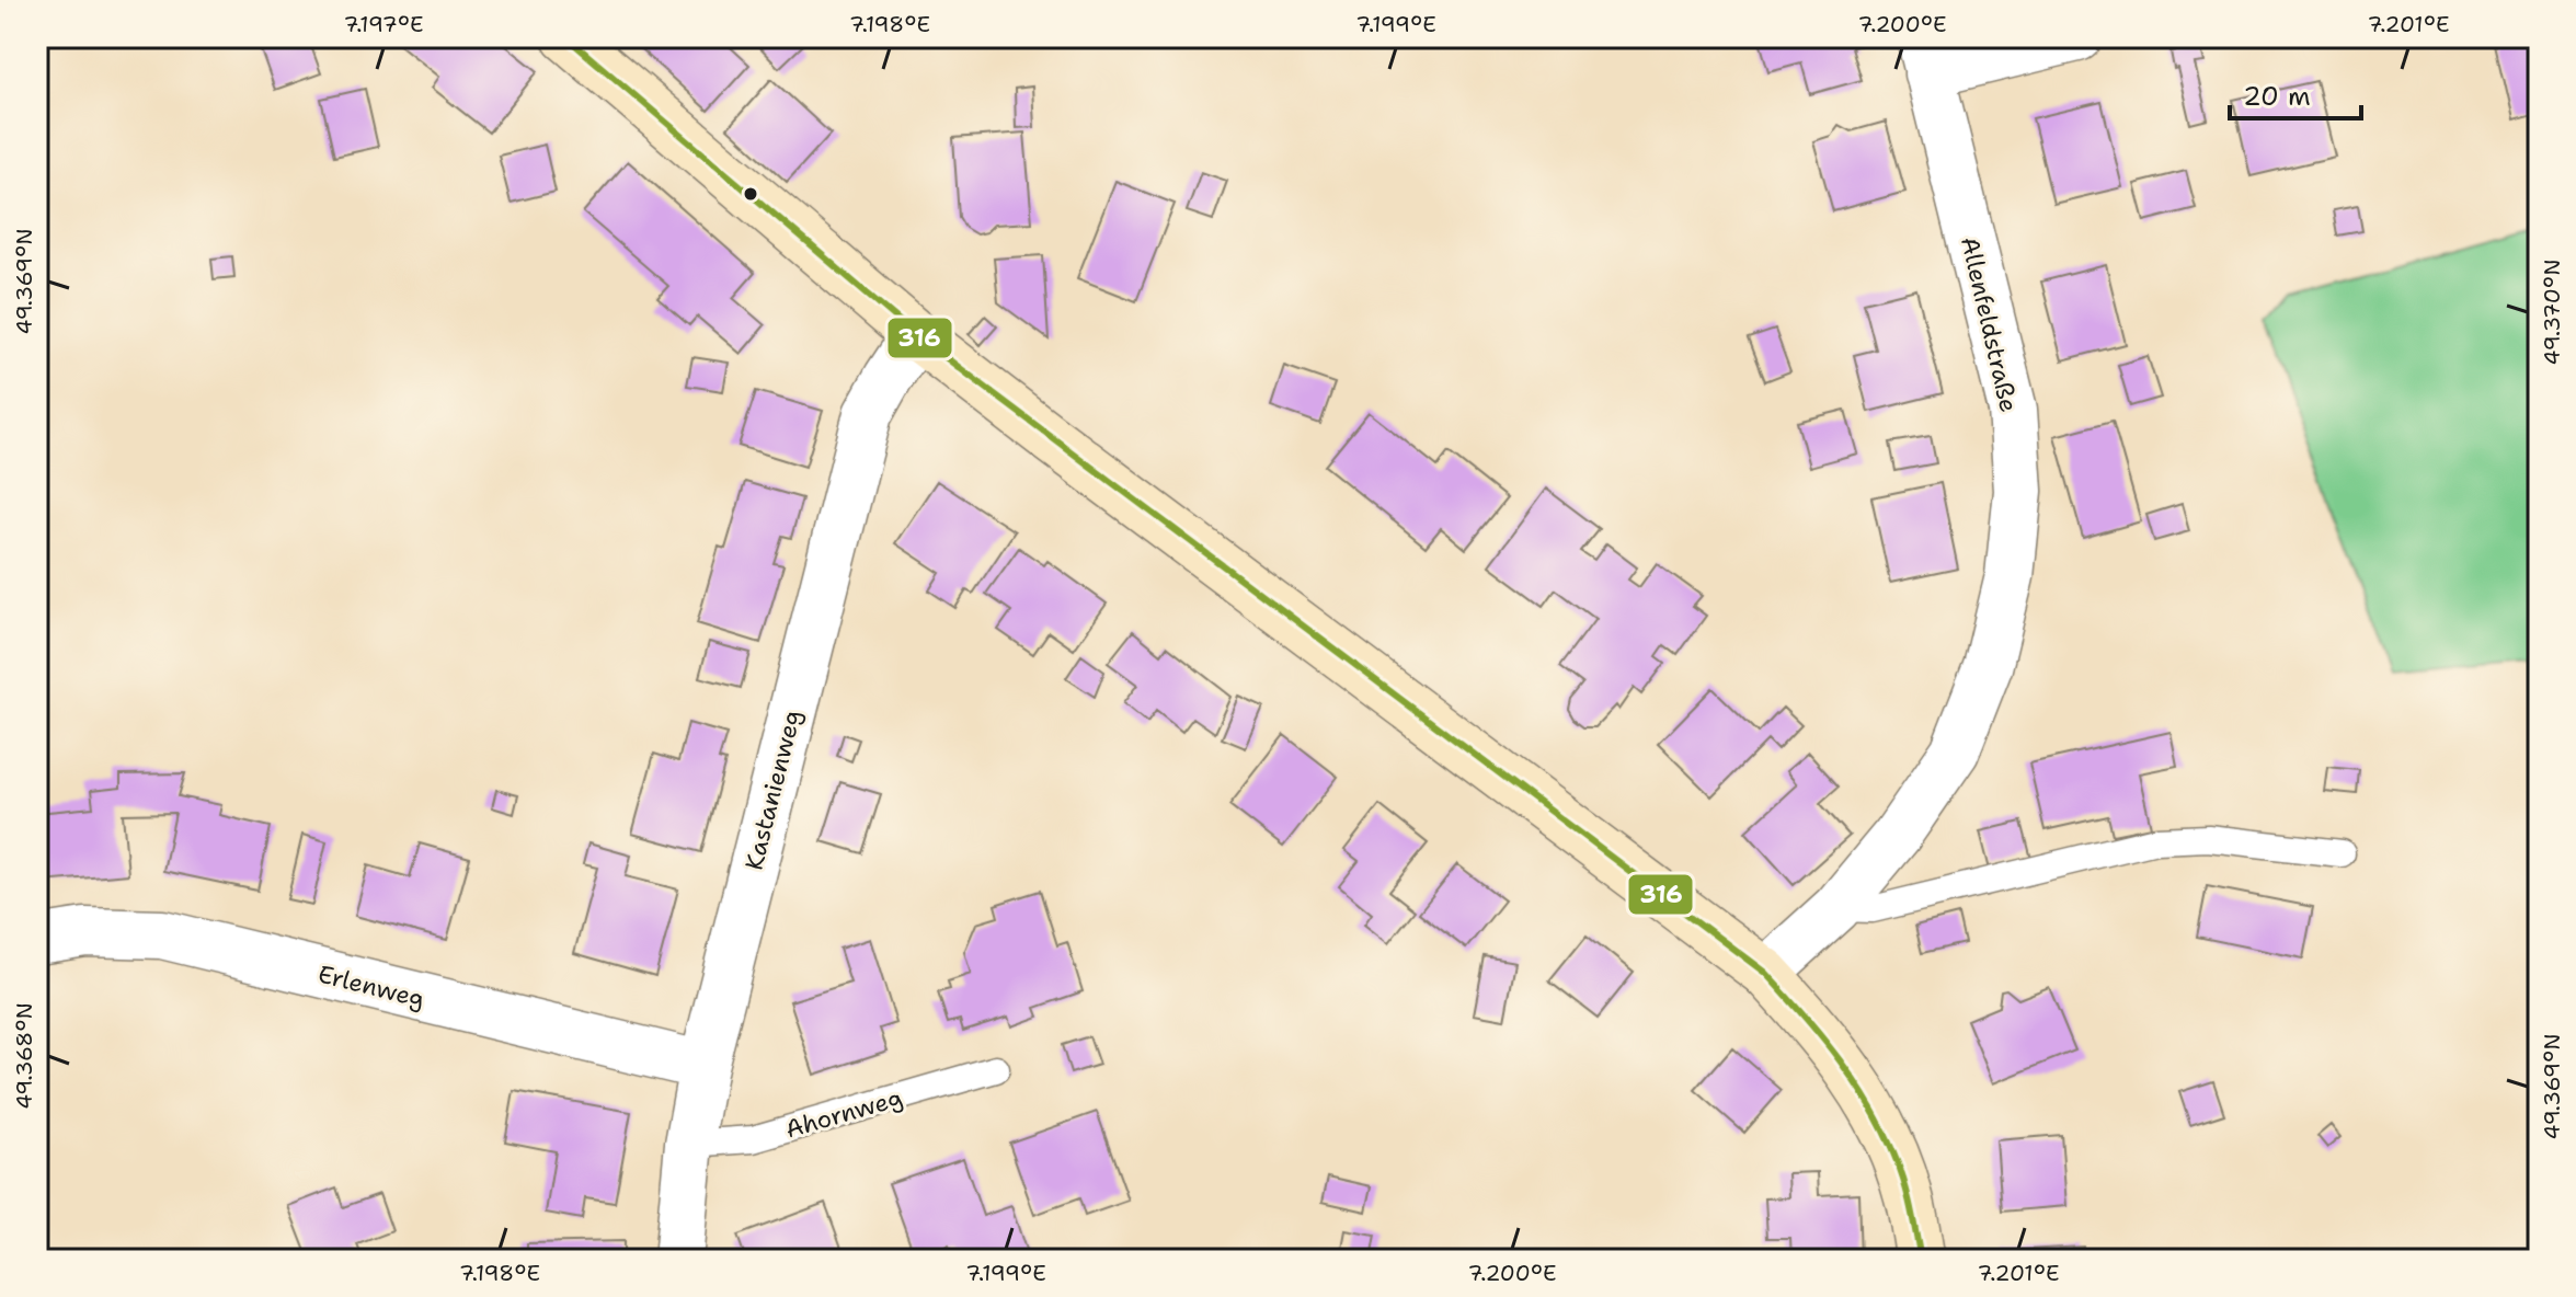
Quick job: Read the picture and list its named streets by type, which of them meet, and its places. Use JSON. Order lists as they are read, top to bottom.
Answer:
{
  "streets": {
    "street": ["Allenfeldstraße", "Kastanienweg", "Erlenweg"],
    "lane": ["Ahornweg"]
  },
  "crossings": [
    ["Kastanienweg", "Erlenweg"],
    ["Kastanienweg", "Ahornweg"]
  ],
  "lines": ["transit line 316"],
  "scale_bar": "20 m",
  "coordinates": [
    "7.197°E",
    "7.198°E",
    "7.199°E",
    "7.200°E",
    "7.201°E",
    "49.369°N",
    "49.370°N",
    "49.368°N"
  ]
}
